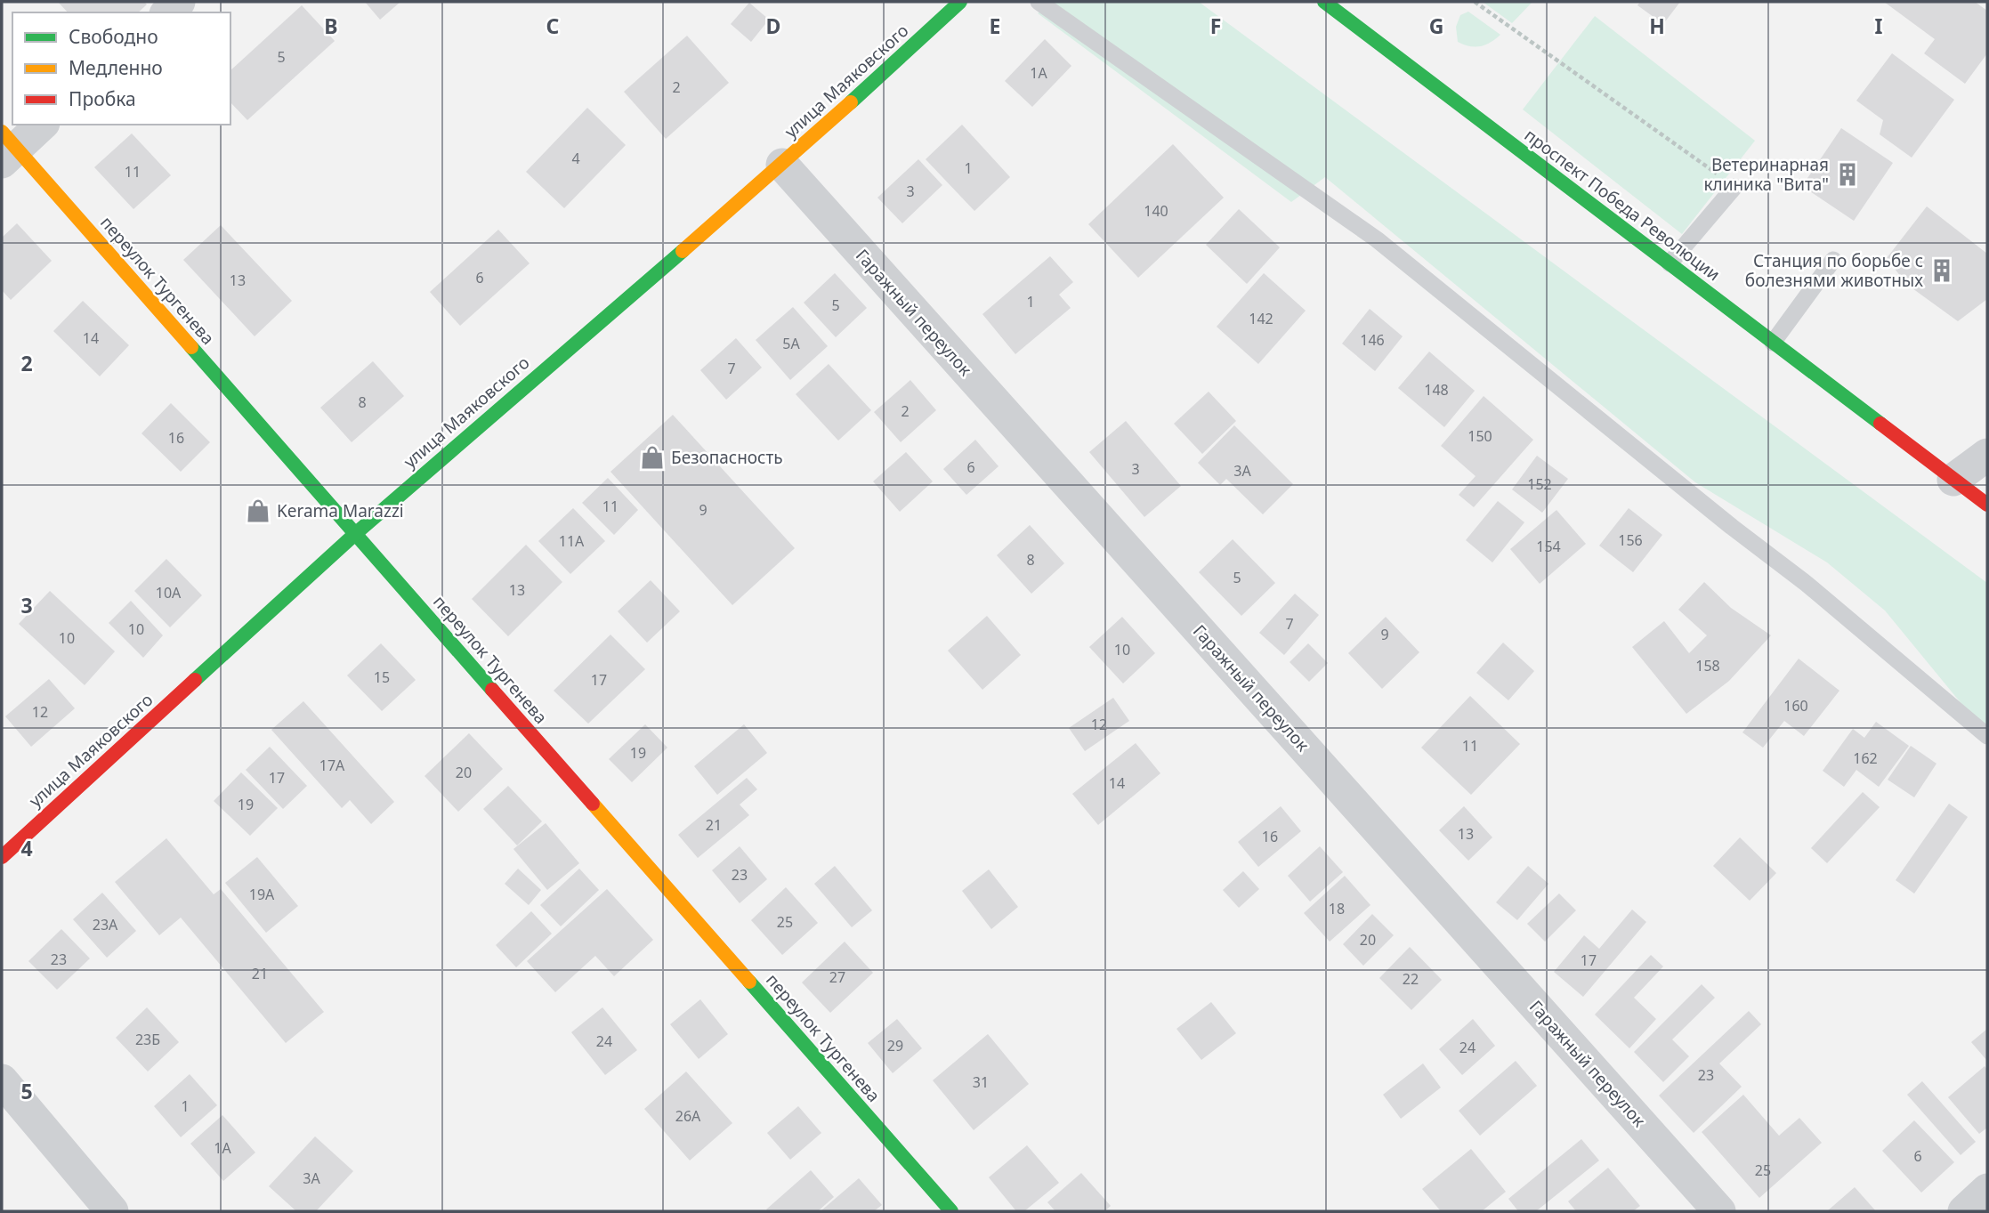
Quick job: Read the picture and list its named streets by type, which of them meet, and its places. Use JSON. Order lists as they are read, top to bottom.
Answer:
{
  "streets": {
    "main road": ["улица Маяковского", "проспект Победа Революции", "переулок Тургенева"],
    "street": ["Гаражный переулок"]
  },
  "crossings": [
    ["улица Маяковского", "переулок Тургенева"],
    ["улица Маяковского", "Гаражный переулок"]
  ],
  "places": {
    "building": ["Ветеринарная клиника \"Вита\"", "Станция по борьбе с болезнями животных"],
    "shop": ["Безопасность", "Kerama Marazzi"]
  },
  "house_numbers": [
    "5",
    "1А",
    "2",
    "4",
    "1",
    "11",
    "3",
    "140",
    "6",
    "13",
    "1",
    "5",
    "142",
    "14",
    "146",
    "5А",
    "7",
    "148",
    "8",
    "2",
    "150",
    "16",
    "6",
    "3",
    "3А",
    "152",
    "11",
    "9",
    "156",
    "11А",
    "154",
    "8",
    "5",
    "13",
    "10А",
    "7",
    "10",
    "9",
    "10",
    "10",
    "158",
    "15",
    "17",
    "160",
    "12",
    "12",
    "11",
    "19",
    "162",
    "17А",
    "20",
    "17",
    "14",
    "19",
    "21",
    "13",
    "16",
    "23",
    "19А",
    "18",
    "25",
    "23А",
    "20",
    "23",
    "17",
    "21",
    "27",
    "22",
    "23Б",
    "24",
    "29",
    "24",
    "23",
    "31",
    "1",
    "26А",
    "1А",
    "6",
    "25",
    "3А"
  ],
  "legend": ["Свободно", "Медленно", "Пробка"],
  "grid": {
    "columns": [
      "B",
      "C",
      "D",
      "E",
      "F",
      "G",
      "H",
      "I"
    ],
    "rows": [
      "2",
      "3",
      "4",
      "5"
    ]
  }
}
